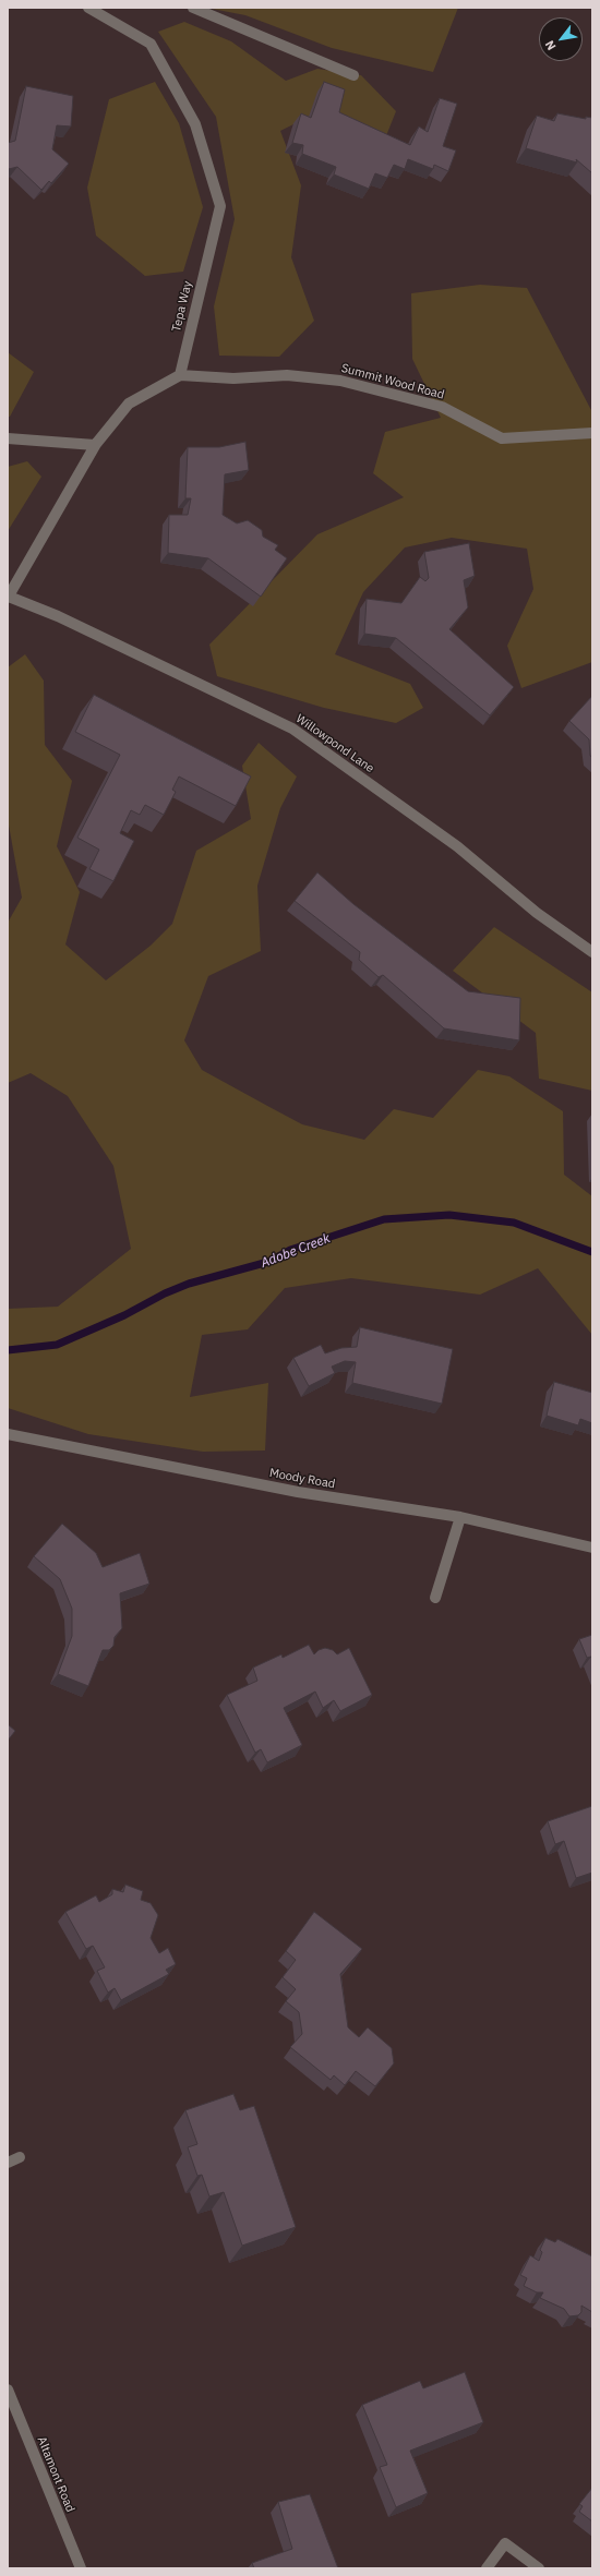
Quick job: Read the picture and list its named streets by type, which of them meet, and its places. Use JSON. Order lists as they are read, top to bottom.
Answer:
{
  "streets": {
    "street": [
      "Tepa Way",
      "Summit Wood Road",
      "Willowpond Lane",
      "Moody Road",
      "Altamont Road"
    ]
  },
  "crossings": [
    ["Tepa Way", "Summit Wood Road"]
  ],
  "water": ["Adobe Creek"],
  "north": "bottom left"
}
